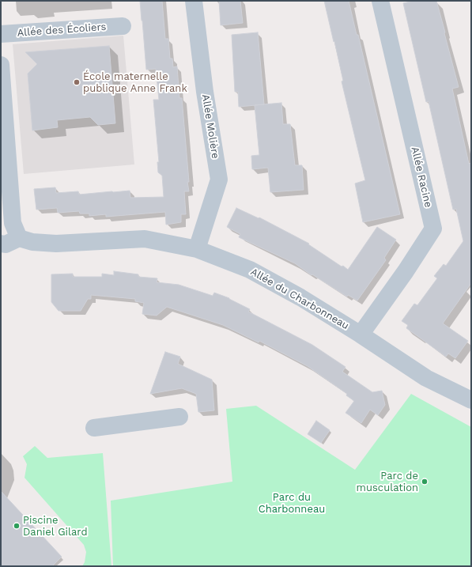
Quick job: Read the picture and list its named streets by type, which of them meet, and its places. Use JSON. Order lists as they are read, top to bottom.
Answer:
{
  "streets": {
    "street": [
      "Allée des Écoliers",
      "Allée Molière",
      "Allée Racine",
      "Allée du Charbonneau"
    ]
  },
  "crossings": [
    ["Allée Molière", "Allée du Charbonneau"],
    ["Allée Racine", "Allée du Charbonneau"]
  ],
  "parks": ["Parc du Charbonneau"],
  "places": ["École maternelle publique Anne Frank", "Parc de musculation", "Piscine Daniel Gilard"]
}
